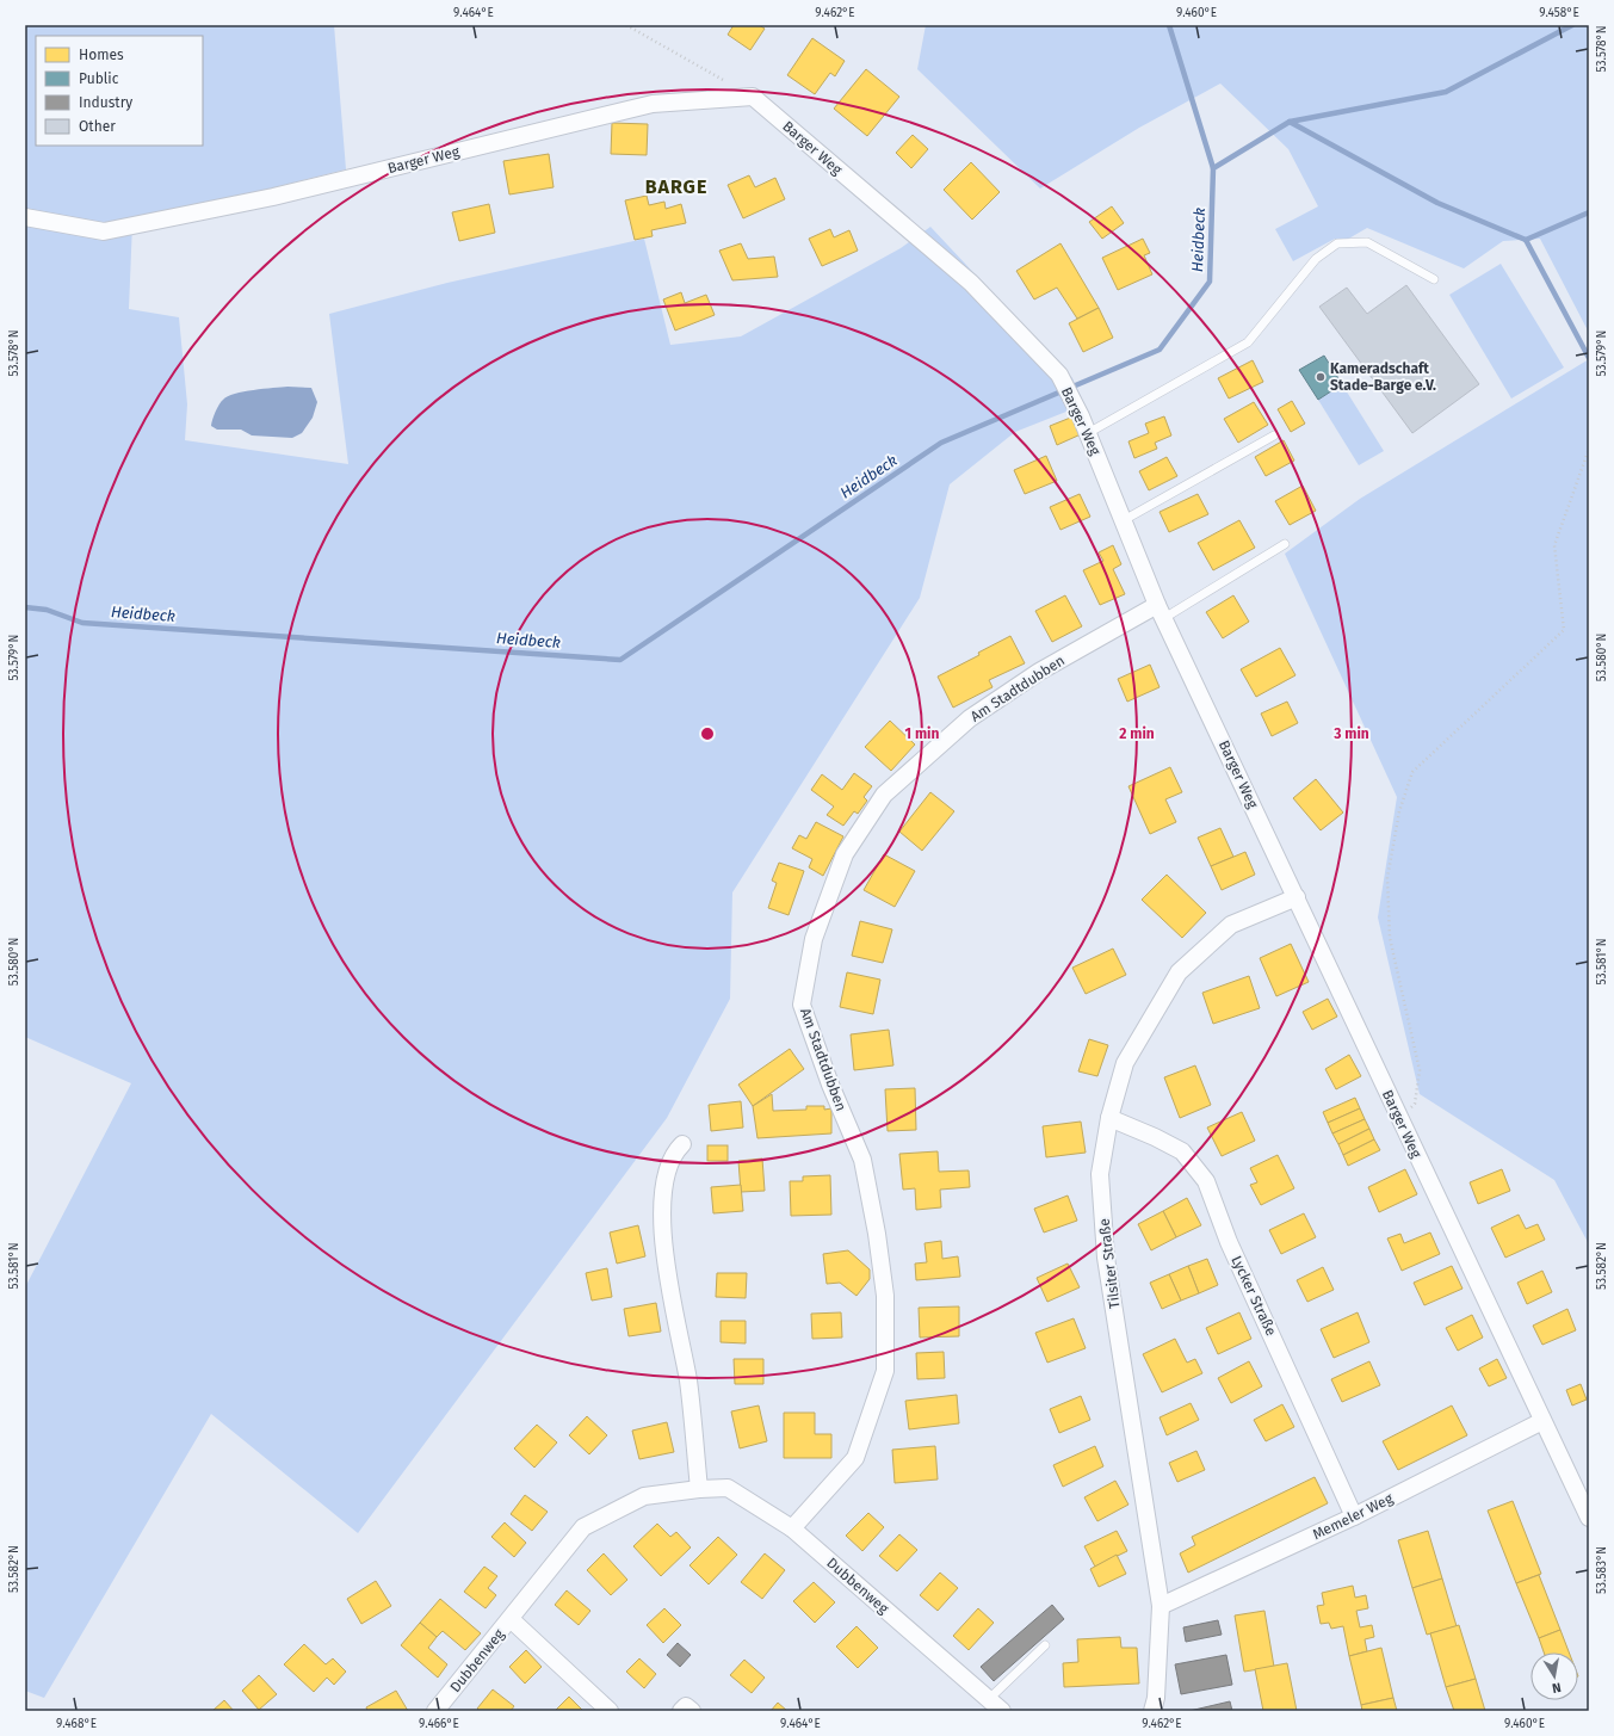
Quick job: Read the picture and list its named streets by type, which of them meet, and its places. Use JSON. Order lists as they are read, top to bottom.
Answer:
{
  "streets": {
    "street": [
      "Barger Weg",
      "Am Stadtdubben",
      "Tilsiter Straße",
      "Lycker Straße",
      "Memeler Weg",
      "Dubbenweg"
    ]
  },
  "crossings": [
    ["Barger Weg", "Am Stadtdubben"],
    ["Barger Weg", "Tilsiter Straße"],
    ["Barger Weg", "Memeler Weg"],
    ["Am Stadtdubben", "Dubbenweg"],
    ["Tilsiter Straße", "Lycker Straße"],
    ["Tilsiter Straße", "Memeler Weg"],
    ["Lycker Straße", "Memeler Weg"]
  ],
  "districts": ["BARGE"],
  "water": ["Heidbeck"],
  "places": ["Kameradschaft Stade-Barge e.V."],
  "legend": [
    "Homes",
    "Public",
    "Industry",
    "Other"
  ],
  "north": "bottom",
  "coordinates": [
    "9.464°E",
    "9.462°E",
    "9.460°E",
    "9.458°E",
    "53.578°N",
    "53.579°N",
    "53.580°N",
    "53.581°N",
    "53.582°N",
    "53.583°N",
    "9.468°E",
    "9.466°E"
  ],
  "rings": ["1 min", "2 min", "3 min"]
}
